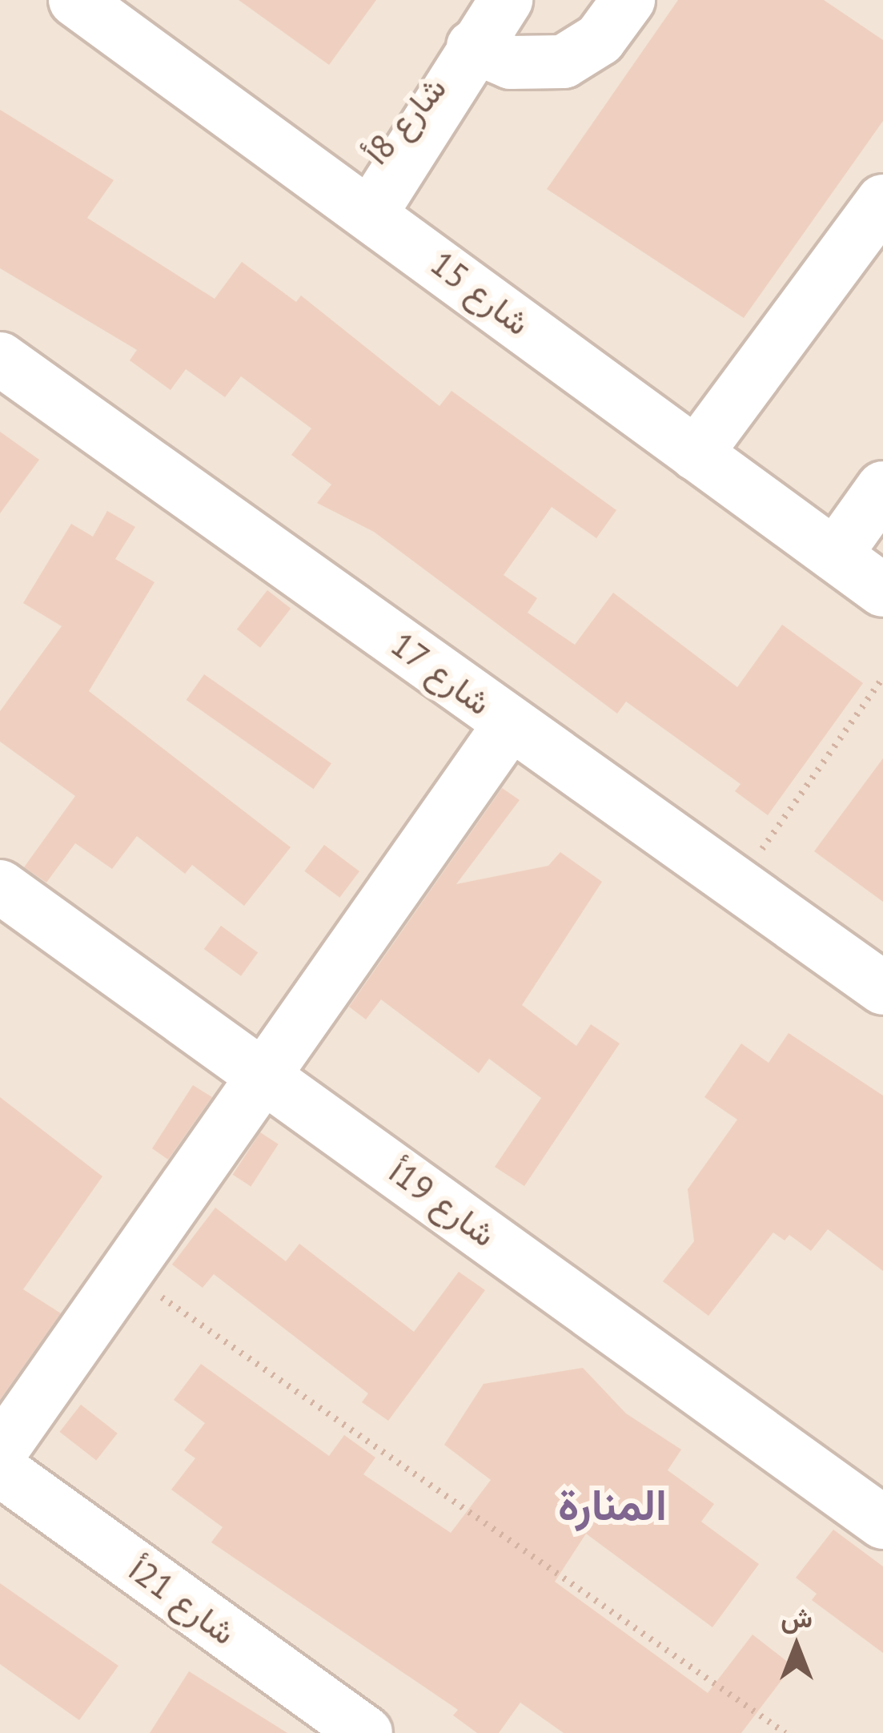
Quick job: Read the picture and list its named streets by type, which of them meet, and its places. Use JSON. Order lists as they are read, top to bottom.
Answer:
{
  "streets": {
    "street": [
      "شارع 8أ",
      "شارع 15",
      "شارع 17",
      "شارع 19أ",
      "شارع 21أ"
    ]
  },
  "crossings": [
    ["شارع 8أ", "شارع 15"]
  ],
  "districts": ["المنارة"],
  "north": "top"
}
